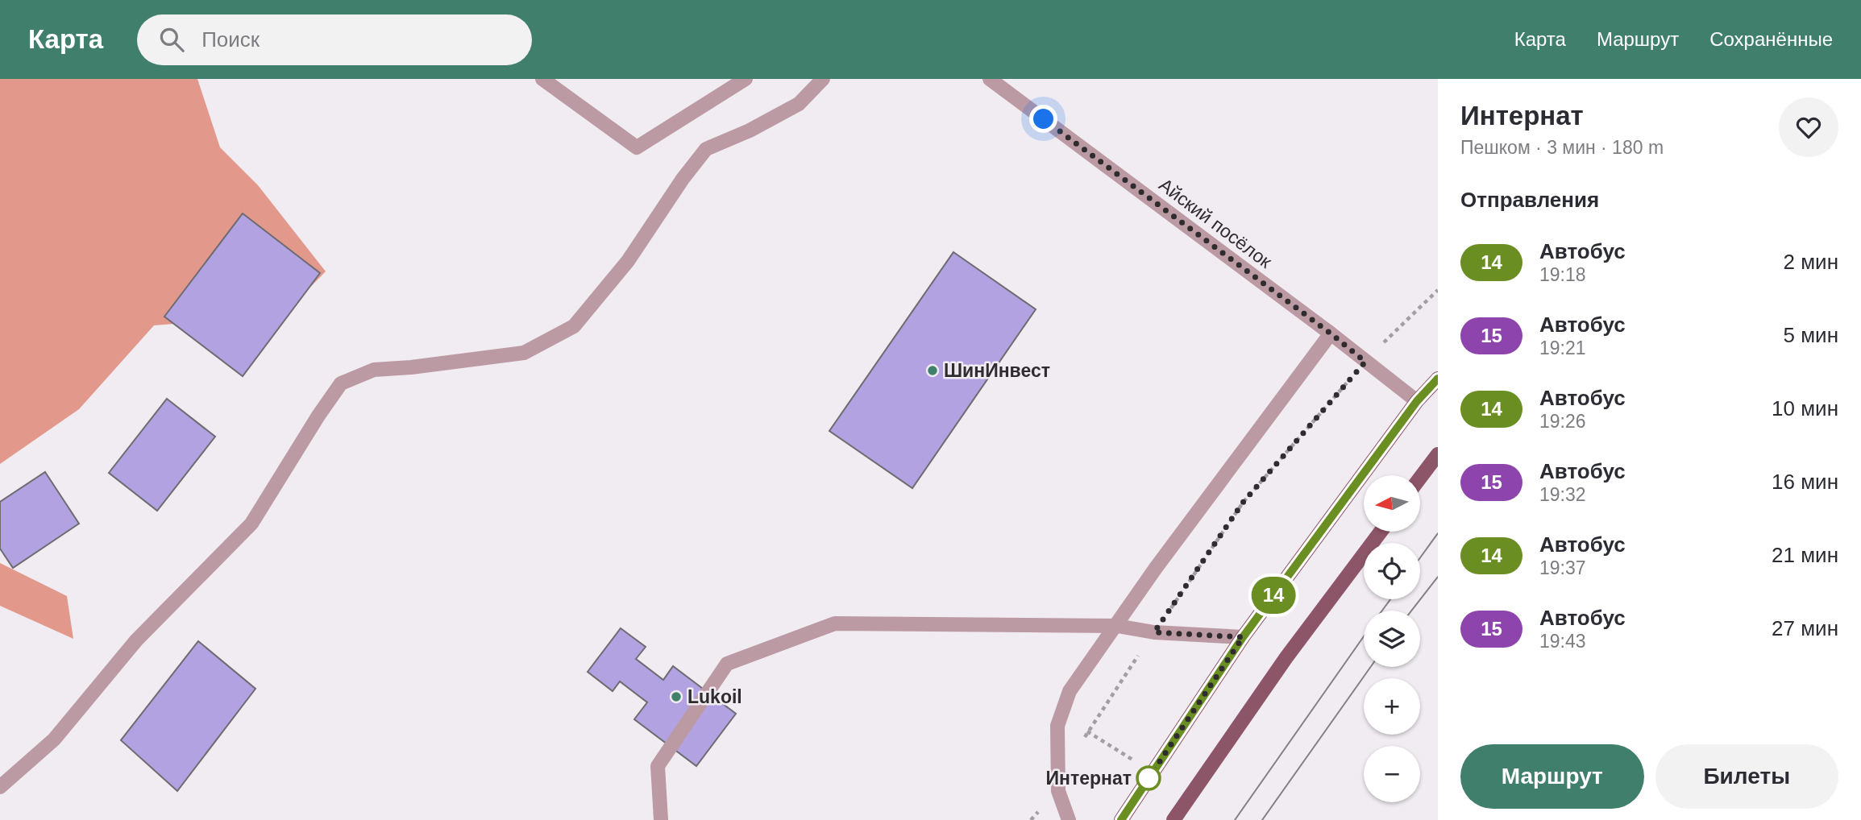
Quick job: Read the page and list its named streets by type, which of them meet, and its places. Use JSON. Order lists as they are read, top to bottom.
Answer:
{
  "streets": {
    "street": ["Айский посёлок"]
  },
  "places": ["ШинИнвест", "Lukoil", "Интернат"],
  "lines": ["bus line 14"],
  "north": "left",
  "page": {
    "header": "Карта",
    "search": "Поиск",
    "nav": ["Карта", "Маршрут", "Сохранённые"],
    "on_map": "14",
    "heading": [
      ["Интернат", "Пешком · 3 мин · 180 m"],
      "Отправления"
    ],
    "list": [
      {
        "mark": "14",
        "name": "Автобус",
        "note": "19:18",
        "value": "2 мин"
      },
      {
        "mark": "15",
        "name": "Автобус",
        "note": "19:21",
        "value": "5 мин"
      },
      {
        "mark": "14",
        "name": "Автобус",
        "note": "19:26",
        "value": "10 мин"
      },
      {
        "mark": "15",
        "name": "Автобус",
        "note": "19:32",
        "value": "16 мин"
      },
      {
        "mark": "14",
        "name": "Автобус",
        "note": "19:37",
        "value": "21 мин"
      },
      {
        "mark": "15",
        "name": "Автобус",
        "note": "19:43",
        "value": "27 мин"
      }
    ],
    "map_buttons": ["+", "−"],
    "buttons": ["Маршрут", "Билеты"]
  }
}
